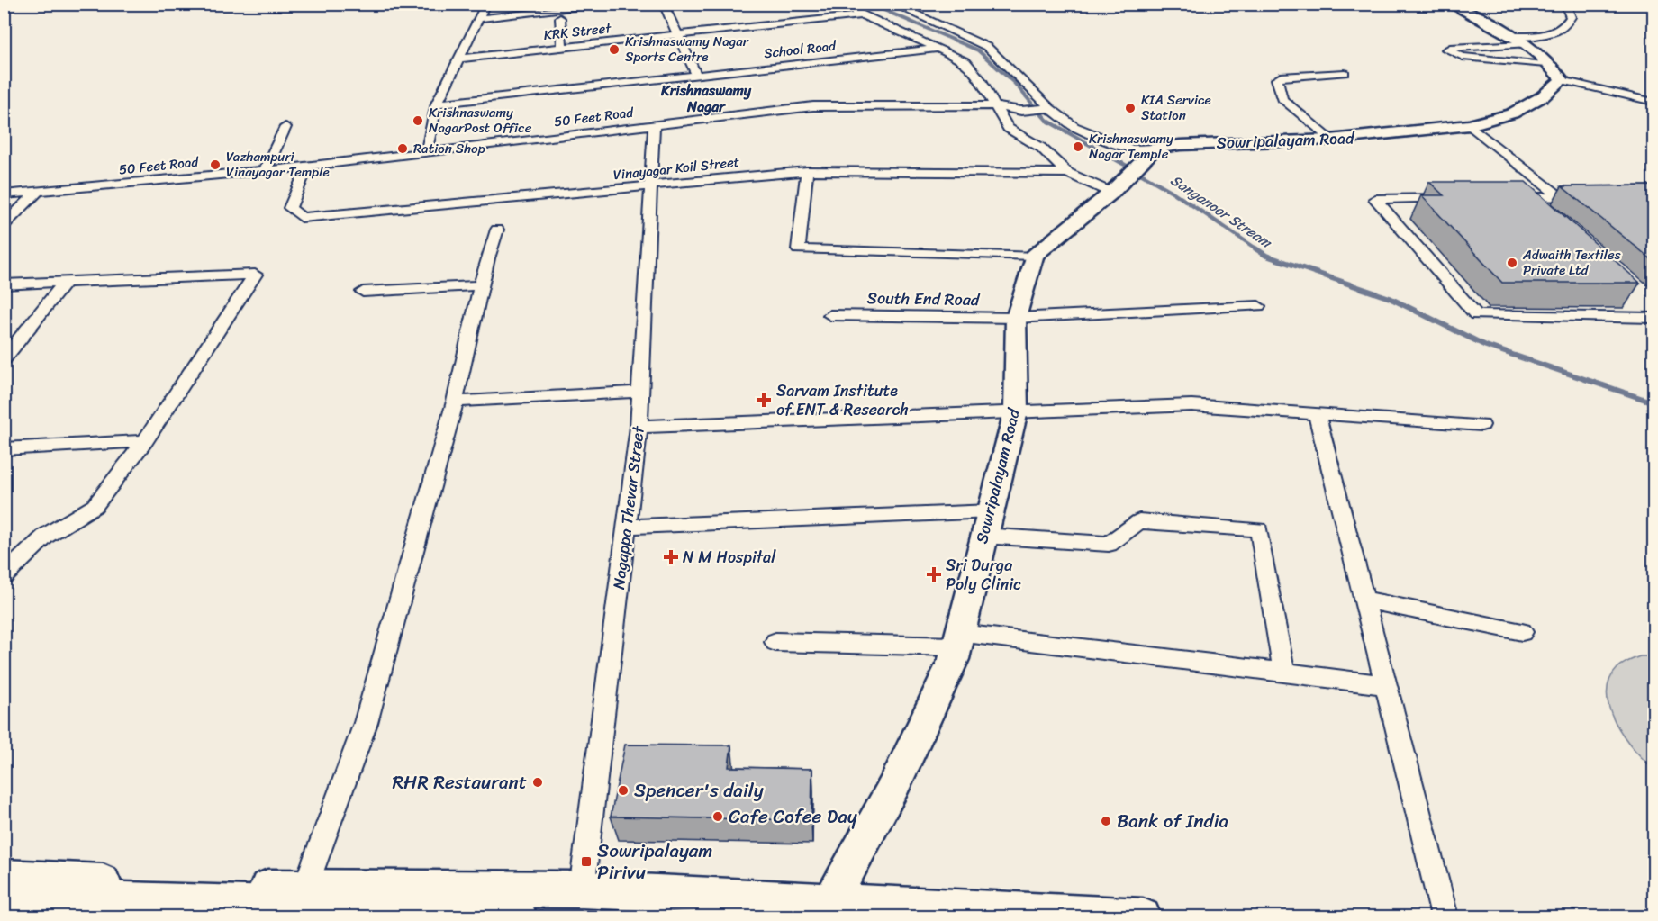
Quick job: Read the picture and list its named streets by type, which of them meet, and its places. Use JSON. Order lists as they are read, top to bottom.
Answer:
{
  "streets": {
    "street": [
      "KRK Street",
      "School Road",
      "50 Feet Road",
      "Sowripalayam Road",
      "Vinayagar Koil Street",
      "South End Road",
      "Nagappa Thevar Street"
    ]
  },
  "crossings": [
    ["50 Feet Road", "Vinayagar Koil Street"],
    ["50 Feet Road", "Nagappa Thevar Street"],
    ["Sowripalayam Road", "South End Road"],
    ["Vinayagar Koil Street", "Nagappa Thevar Street"]
  ],
  "districts": ["Krishnaswamy Nagar"],
  "water": ["Sanganoor Stream"],
  "places": {
    "other": [
      "Krishnaswamy Nagar Sports Centre",
      "KIA Service Station",
      "Krishnaswamy NagarPost Office",
      "Krishnaswamy Nagar Temple",
      "Ration Shop",
      "Vazhampuri Vinayagar Temple",
      "Adwaith Textiles Private Ltd",
      "RHR Restaurant",
      "Spencer's daily",
      "Cafe Cofee Day",
      "Bank of India"
    ],
    "health": ["Sarvam Institute of ENT & Research", "N M Hospital", "Sri Durga Poly Clinic"],
    "transit": ["Sowripalayam Pirivu"]
  }
}
